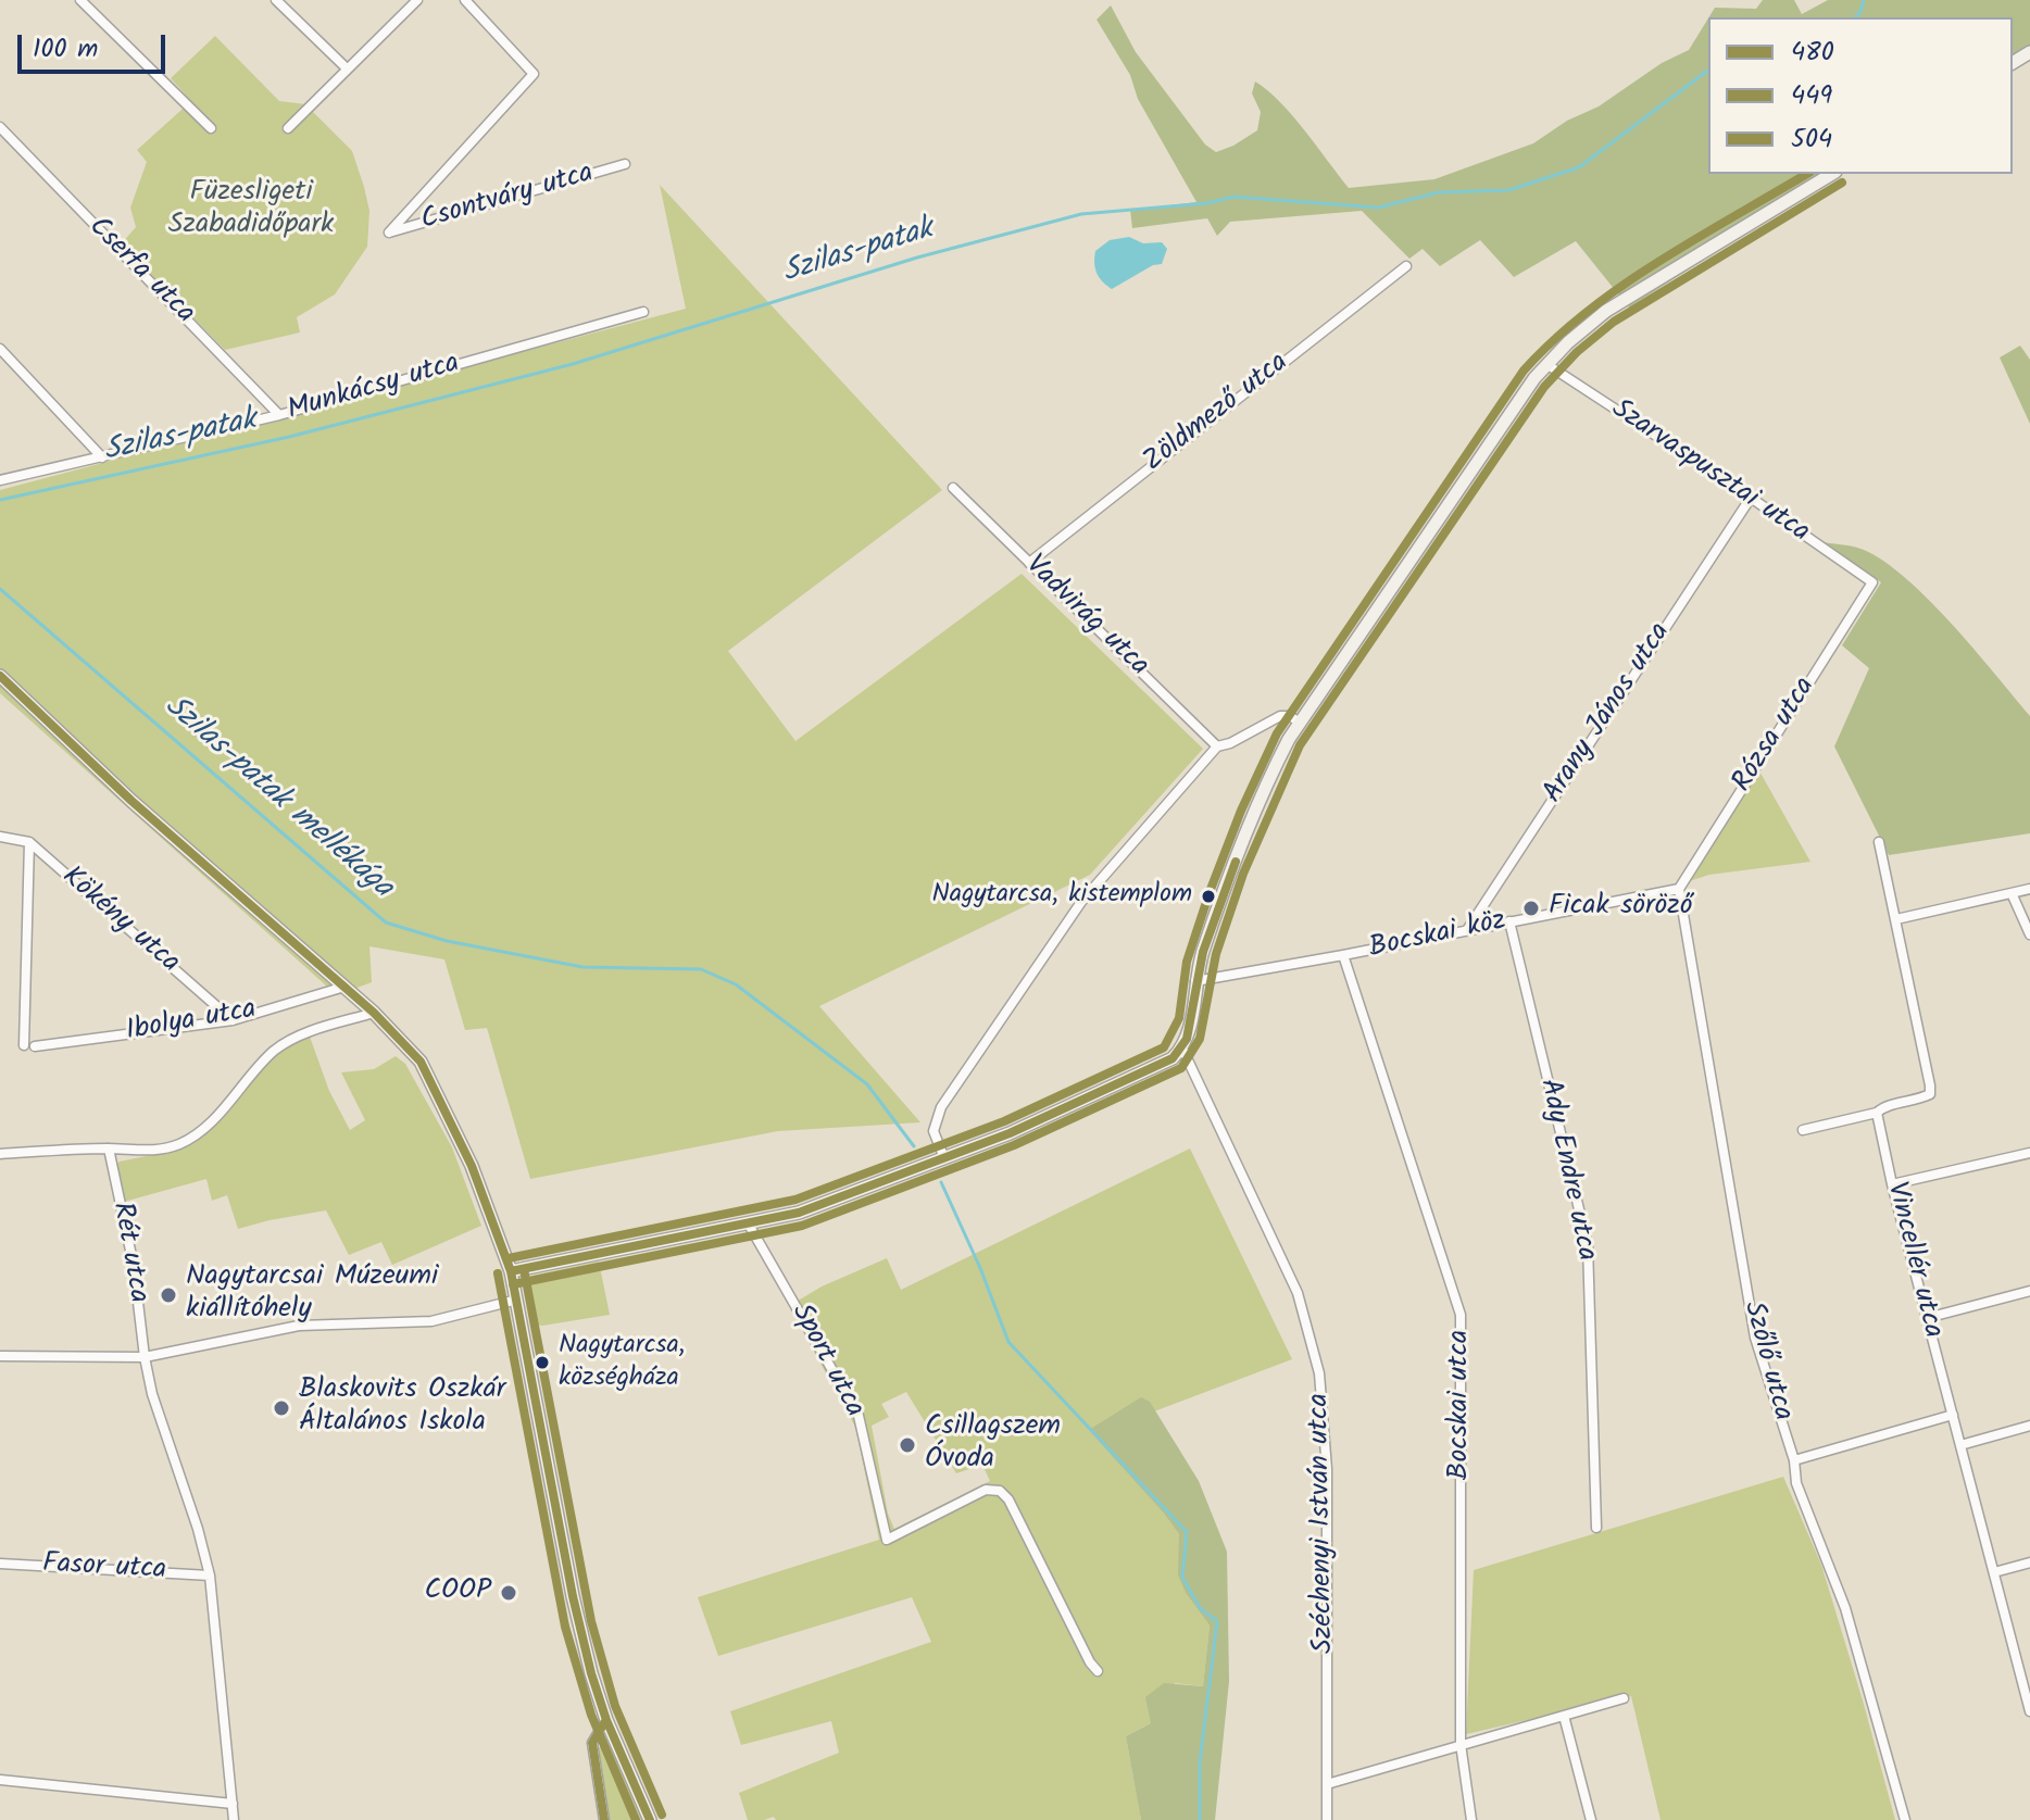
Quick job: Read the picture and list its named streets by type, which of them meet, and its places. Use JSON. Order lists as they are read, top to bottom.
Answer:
{
  "streets": {
    "street": [
      "Csontváry utca",
      "Cserfa utca",
      "Munkácsy utca",
      "Zöldmező utca",
      "Szarvaspusztai utca",
      "Vadvirág utca",
      "Arany János utca",
      "Rózsa utca",
      "Kökény utca",
      "Bocskai köz",
      "Ibolya utca",
      "Ady Endre utca",
      "Rét utca",
      "Vincellér utca",
      "Sport utca",
      "Szőlő utca",
      "Bocskai utca",
      "Széchenyi István utca",
      "Fasor utca"
    ]
  },
  "crossings": [
    ["Cserfa utca", "Munkácsy utca"],
    ["Zöldmező utca", "Vadvirág utca"],
    ["Szarvaspusztai utca", "Arany János utca"],
    ["Szarvaspusztai utca", "Rózsa utca"],
    ["Arany János utca", "Bocskai köz"],
    ["Rózsa utca", "Bocskai köz"],
    ["Rózsa utca", "Szőlő utca"],
    ["Kökény utca", "Ibolya utca"],
    ["Bocskai köz", "Ady Endre utca"],
    ["Bocskai köz", "Szőlő utca"],
    ["Bocskai köz", "Bocskai utca"],
    ["Rét utca", "Fasor utca"]
  ],
  "water": ["Szilas-patak", "Szilas-patak mellékága"],
  "parks": ["Füzesligeti Szabadidőpark"],
  "places": [
    "Nagytarcsa, kistemplom",
    "Ficak söröző",
    "Nagytarcsai Múzeumi kiállítóhely",
    "Nagytarcsa, községháza",
    "Blaskovits Oszkár Általános Iskola",
    "Csillagszem Óvoda",
    "COOP"
  ],
  "lines": ["transit line 504", "transit line 449", "transit line 480"],
  "legend": ["480", "449", "504"],
  "scale_bar": "100 m"
}
